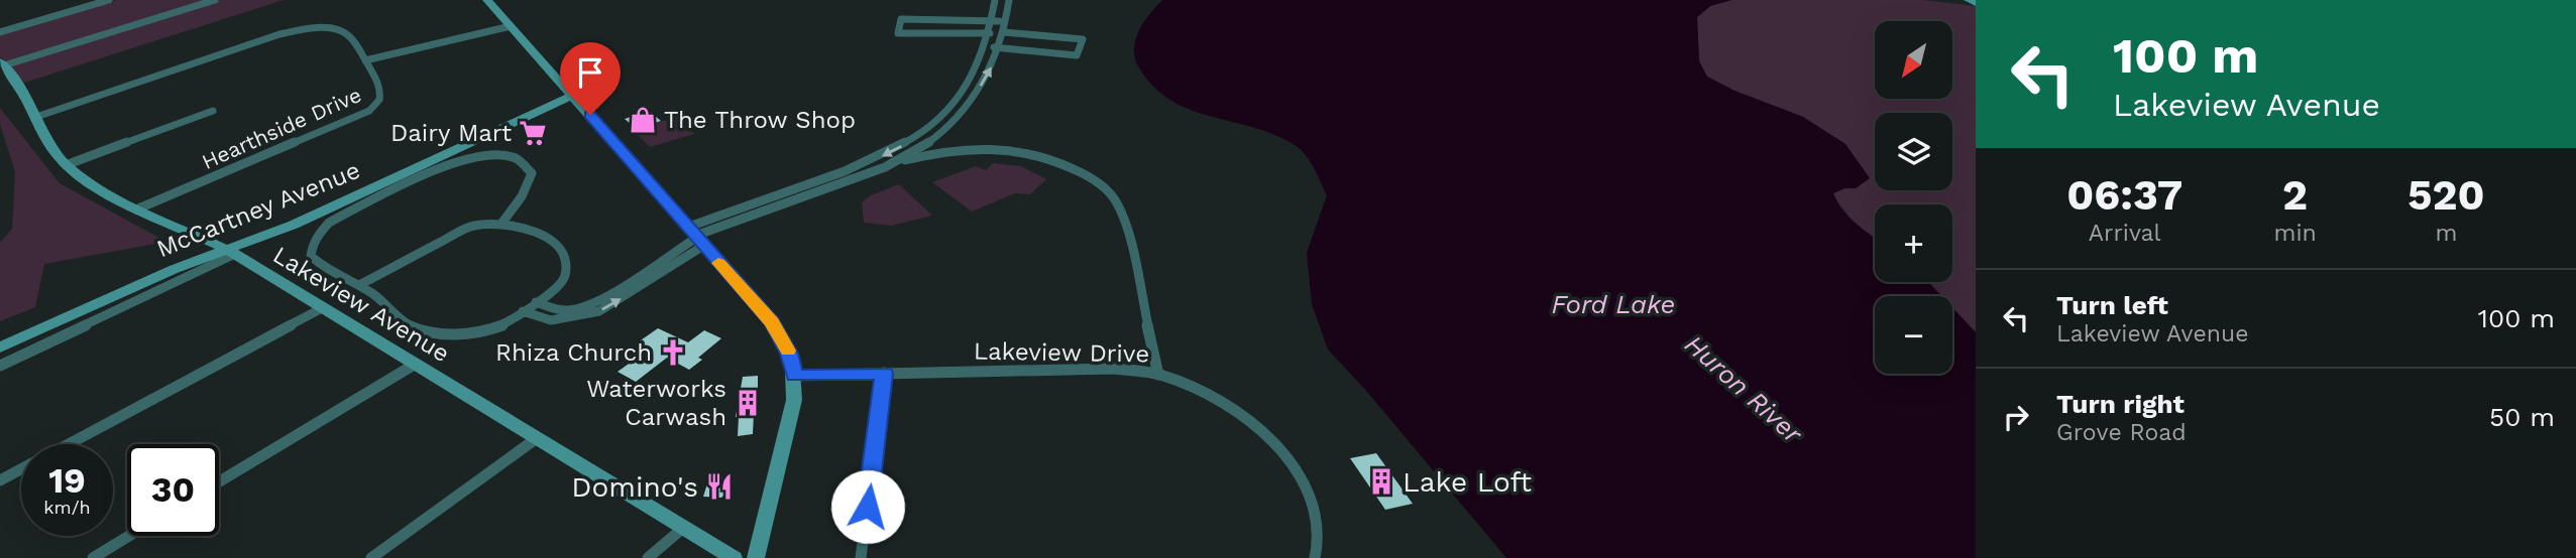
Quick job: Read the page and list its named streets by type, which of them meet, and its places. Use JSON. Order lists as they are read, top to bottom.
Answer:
{
  "streets": {
    "street": [
      "Hearthside Drive",
      "McCartney Avenue",
      "Lakeview Avenue",
      "Lakeview Drive"
    ]
  },
  "crossings": [
    ["Hearthside Drive", "Lakeview Avenue"],
    ["McCartney Avenue", "Lakeview Avenue"]
  ],
  "water": ["Ford Lake", "Huron River"],
  "places": {
    "shop": ["The Throw Shop"],
    "supermarket": ["Dairy Mart"],
    "church": ["Rhiza Church"],
    "building": ["Waterworks Carwash", "Lake Loft"],
    "restaurant": ["Domino's"]
  },
  "north": "bottom left",
  "page": {
    "turn": ["100 m", "Lakeview Avenue"],
    "map_buttons": ["+", "−"],
    "eta": [
      "06:37",
      "Arrival",
      "2",
      "min",
      "520",
      "m"
    ],
    "list": [
      {
        "name": "Turn left",
        "note": "Lakeview Avenue",
        "value": "100 m"
      },
      {
        "name": "Turn right",
        "note": "Grove Road",
        "value": "50 m"
      }
    ],
    "speed": "19 km/h",
    "limit": "30"
  }
}
